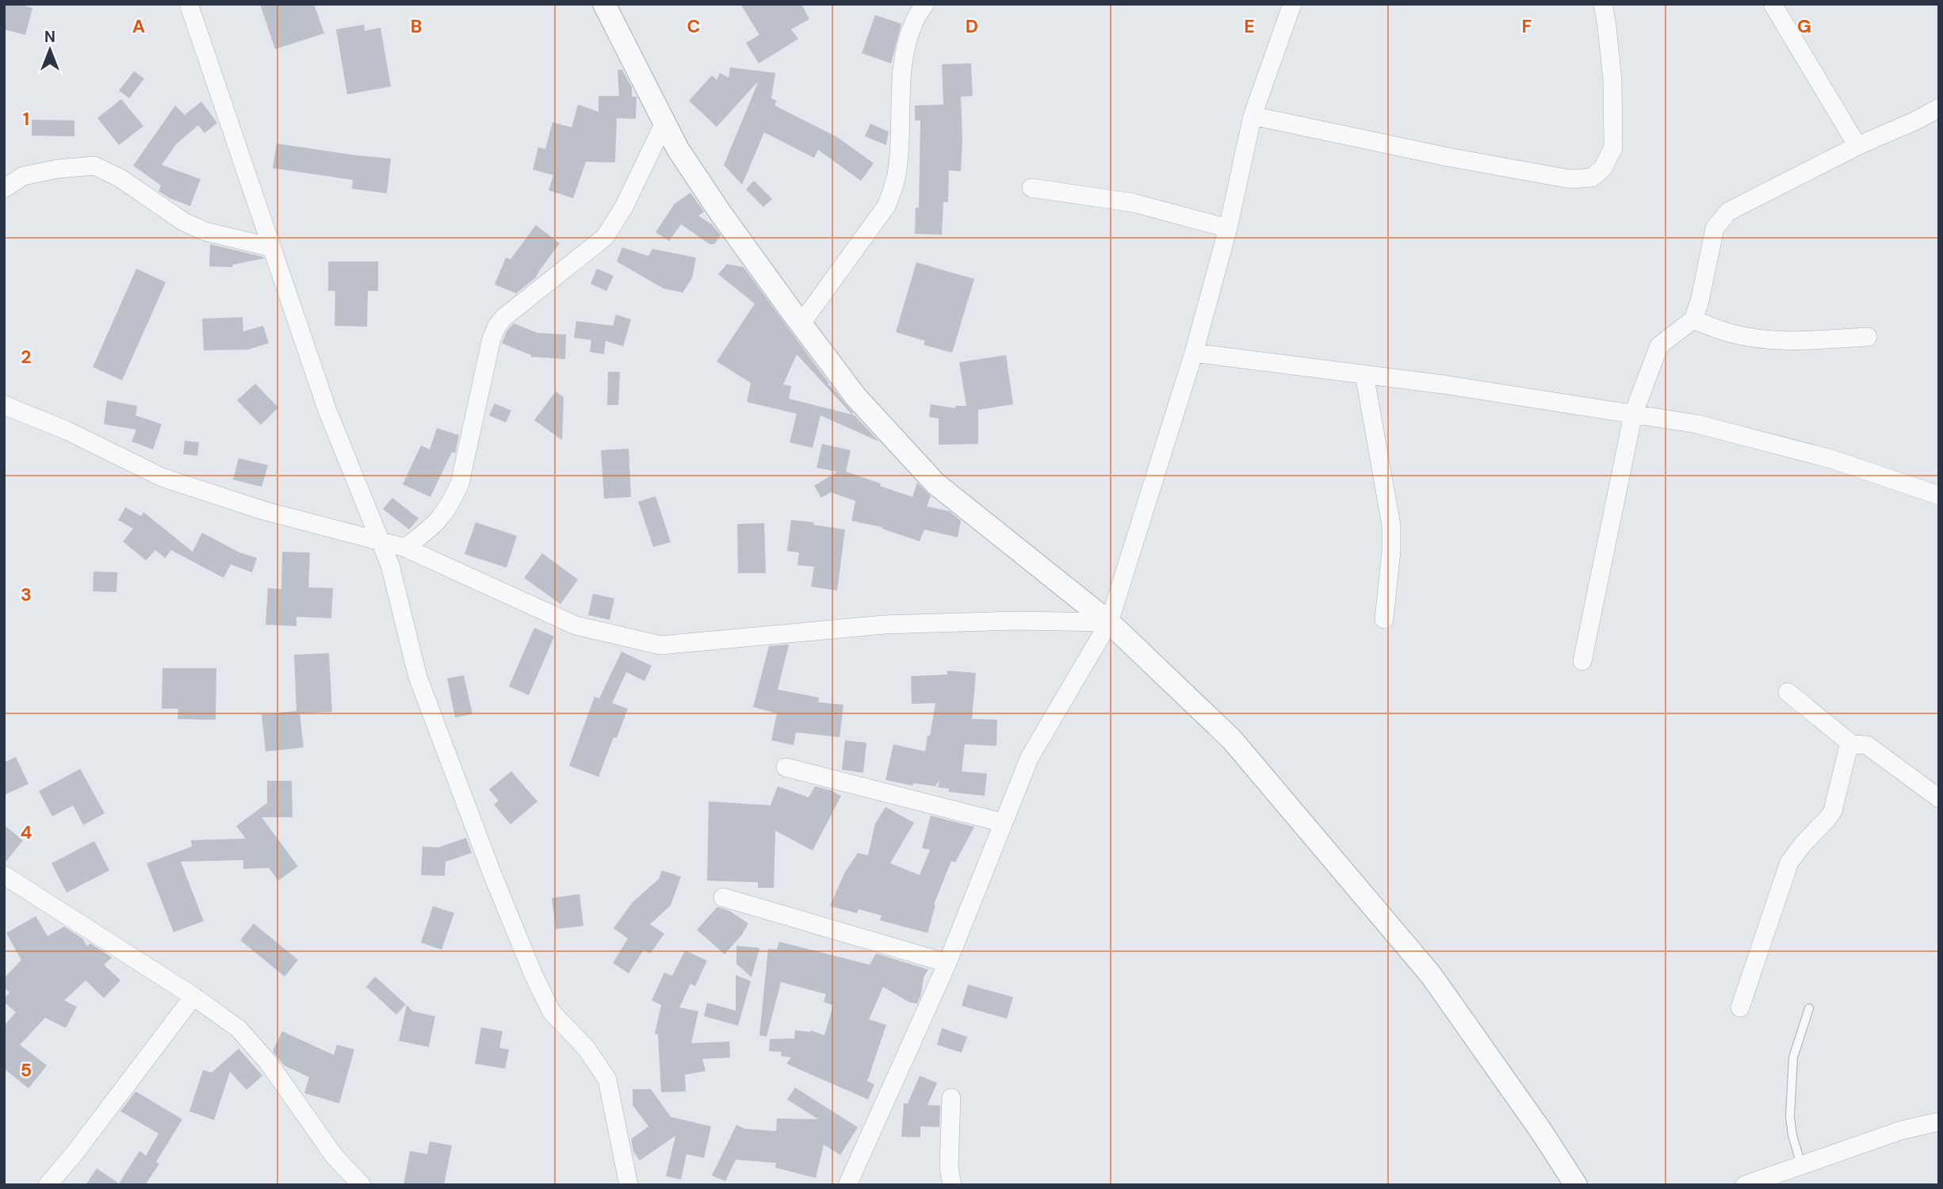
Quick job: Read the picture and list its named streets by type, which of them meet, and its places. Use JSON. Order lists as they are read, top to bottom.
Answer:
{
  "north": "top",
  "grid": {
    "columns": [
      "A",
      "B",
      "C",
      "D",
      "E",
      "F",
      "G"
    ],
    "rows": [
      "1",
      "2",
      "3",
      "4",
      "5"
    ]
  }
}
